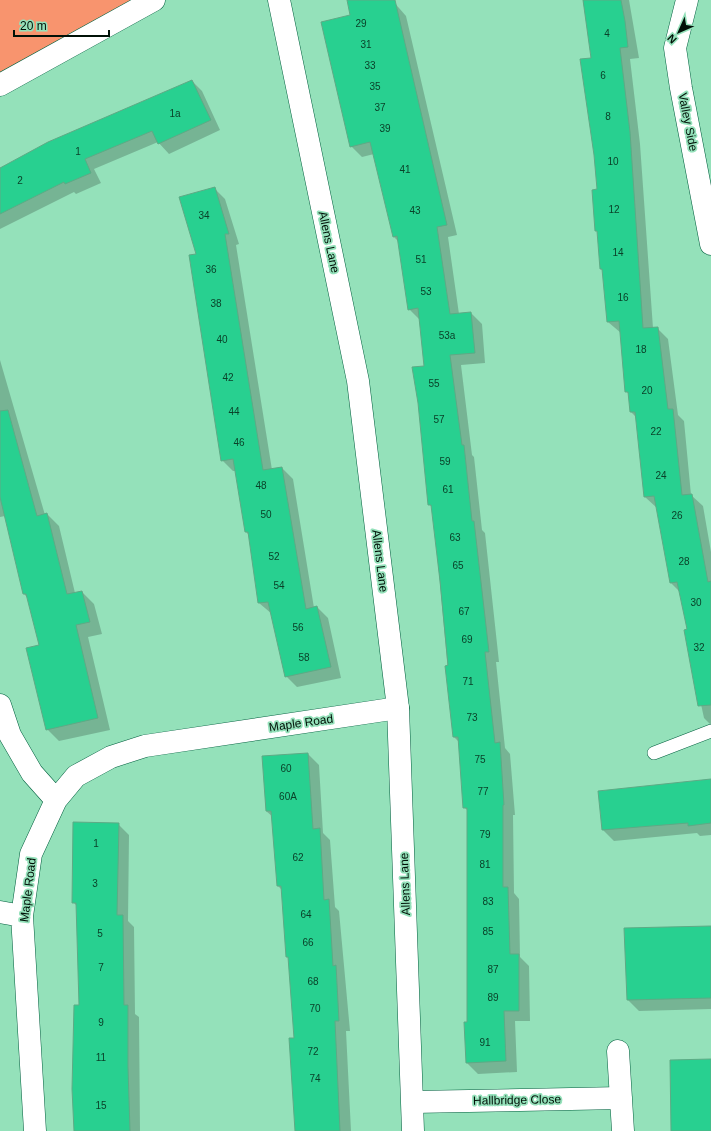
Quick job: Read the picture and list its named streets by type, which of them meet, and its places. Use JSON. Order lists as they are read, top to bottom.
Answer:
{
  "streets": {
    "street": [
      "Valley Side",
      "Allens Lane",
      "Maple Road",
      "Hallbridge Close"
    ]
  },
  "crossings": [
    ["Allens Lane", "Maple Road"],
    ["Allens Lane", "Hallbridge Close"]
  ],
  "house_numbers": [
    "29",
    "4",
    "31",
    "33",
    "6",
    "35",
    "37",
    "1a",
    "8",
    "39",
    "1",
    "10",
    "41",
    "2",
    "12",
    "43",
    "34",
    "14",
    "51",
    "36",
    "53",
    "16",
    "38",
    "53a",
    "40",
    "18",
    "42",
    "55",
    "20",
    "44",
    "57",
    "22",
    "46",
    "59",
    "24",
    "48",
    "61",
    "50",
    "26",
    "63",
    "52",
    "28",
    "65",
    "54",
    "30",
    "67",
    "56",
    "69",
    "32",
    "58",
    "71",
    "73",
    "75",
    "60",
    "77",
    "60A",
    "79",
    "1",
    "62",
    "81",
    "3",
    "83",
    "64",
    "85",
    "5",
    "66",
    "7",
    "87",
    "68",
    "89",
    "70",
    "9",
    "91",
    "72",
    "11",
    "74",
    "15"
  ],
  "scale_bar": "20 m",
  "north": "bottom left"
}
